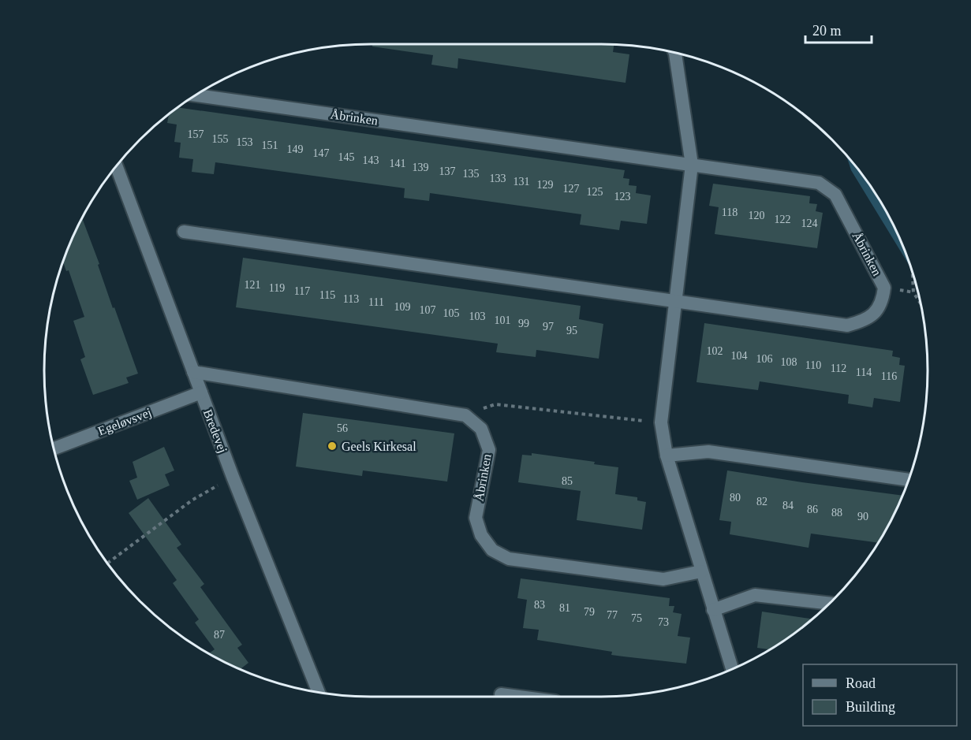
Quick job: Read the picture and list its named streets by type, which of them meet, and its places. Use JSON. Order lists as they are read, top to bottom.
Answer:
{
  "streets": {
    "street": ["Åbrinken", "Egeløvsvej", "Bredevej"]
  },
  "crossings": [
    ["Egeløvsvej", "Bredevej"]
  ],
  "places": ["Geels Kirkesal"],
  "house_numbers": [
    "157",
    "155",
    "153",
    "151",
    "149",
    "147",
    "145",
    "143",
    "141",
    "139",
    "137",
    "135",
    "133",
    "131",
    "129",
    "127",
    "125",
    "123",
    "118",
    "120",
    "122",
    "124",
    "121",
    "119",
    "117",
    "115",
    "113",
    "111",
    "109",
    "107",
    "105",
    "103",
    "101",
    "99",
    "97",
    "95",
    "102",
    "104",
    "106",
    "108",
    "110",
    "112",
    "114",
    "116",
    "56",
    "85",
    "80",
    "82",
    "84",
    "86",
    "88",
    "90",
    "83",
    "81",
    "79",
    "77",
    "75",
    "73",
    "87"
  ],
  "legend": ["Road", "Building"],
  "scale_bar": "20 m"
}
